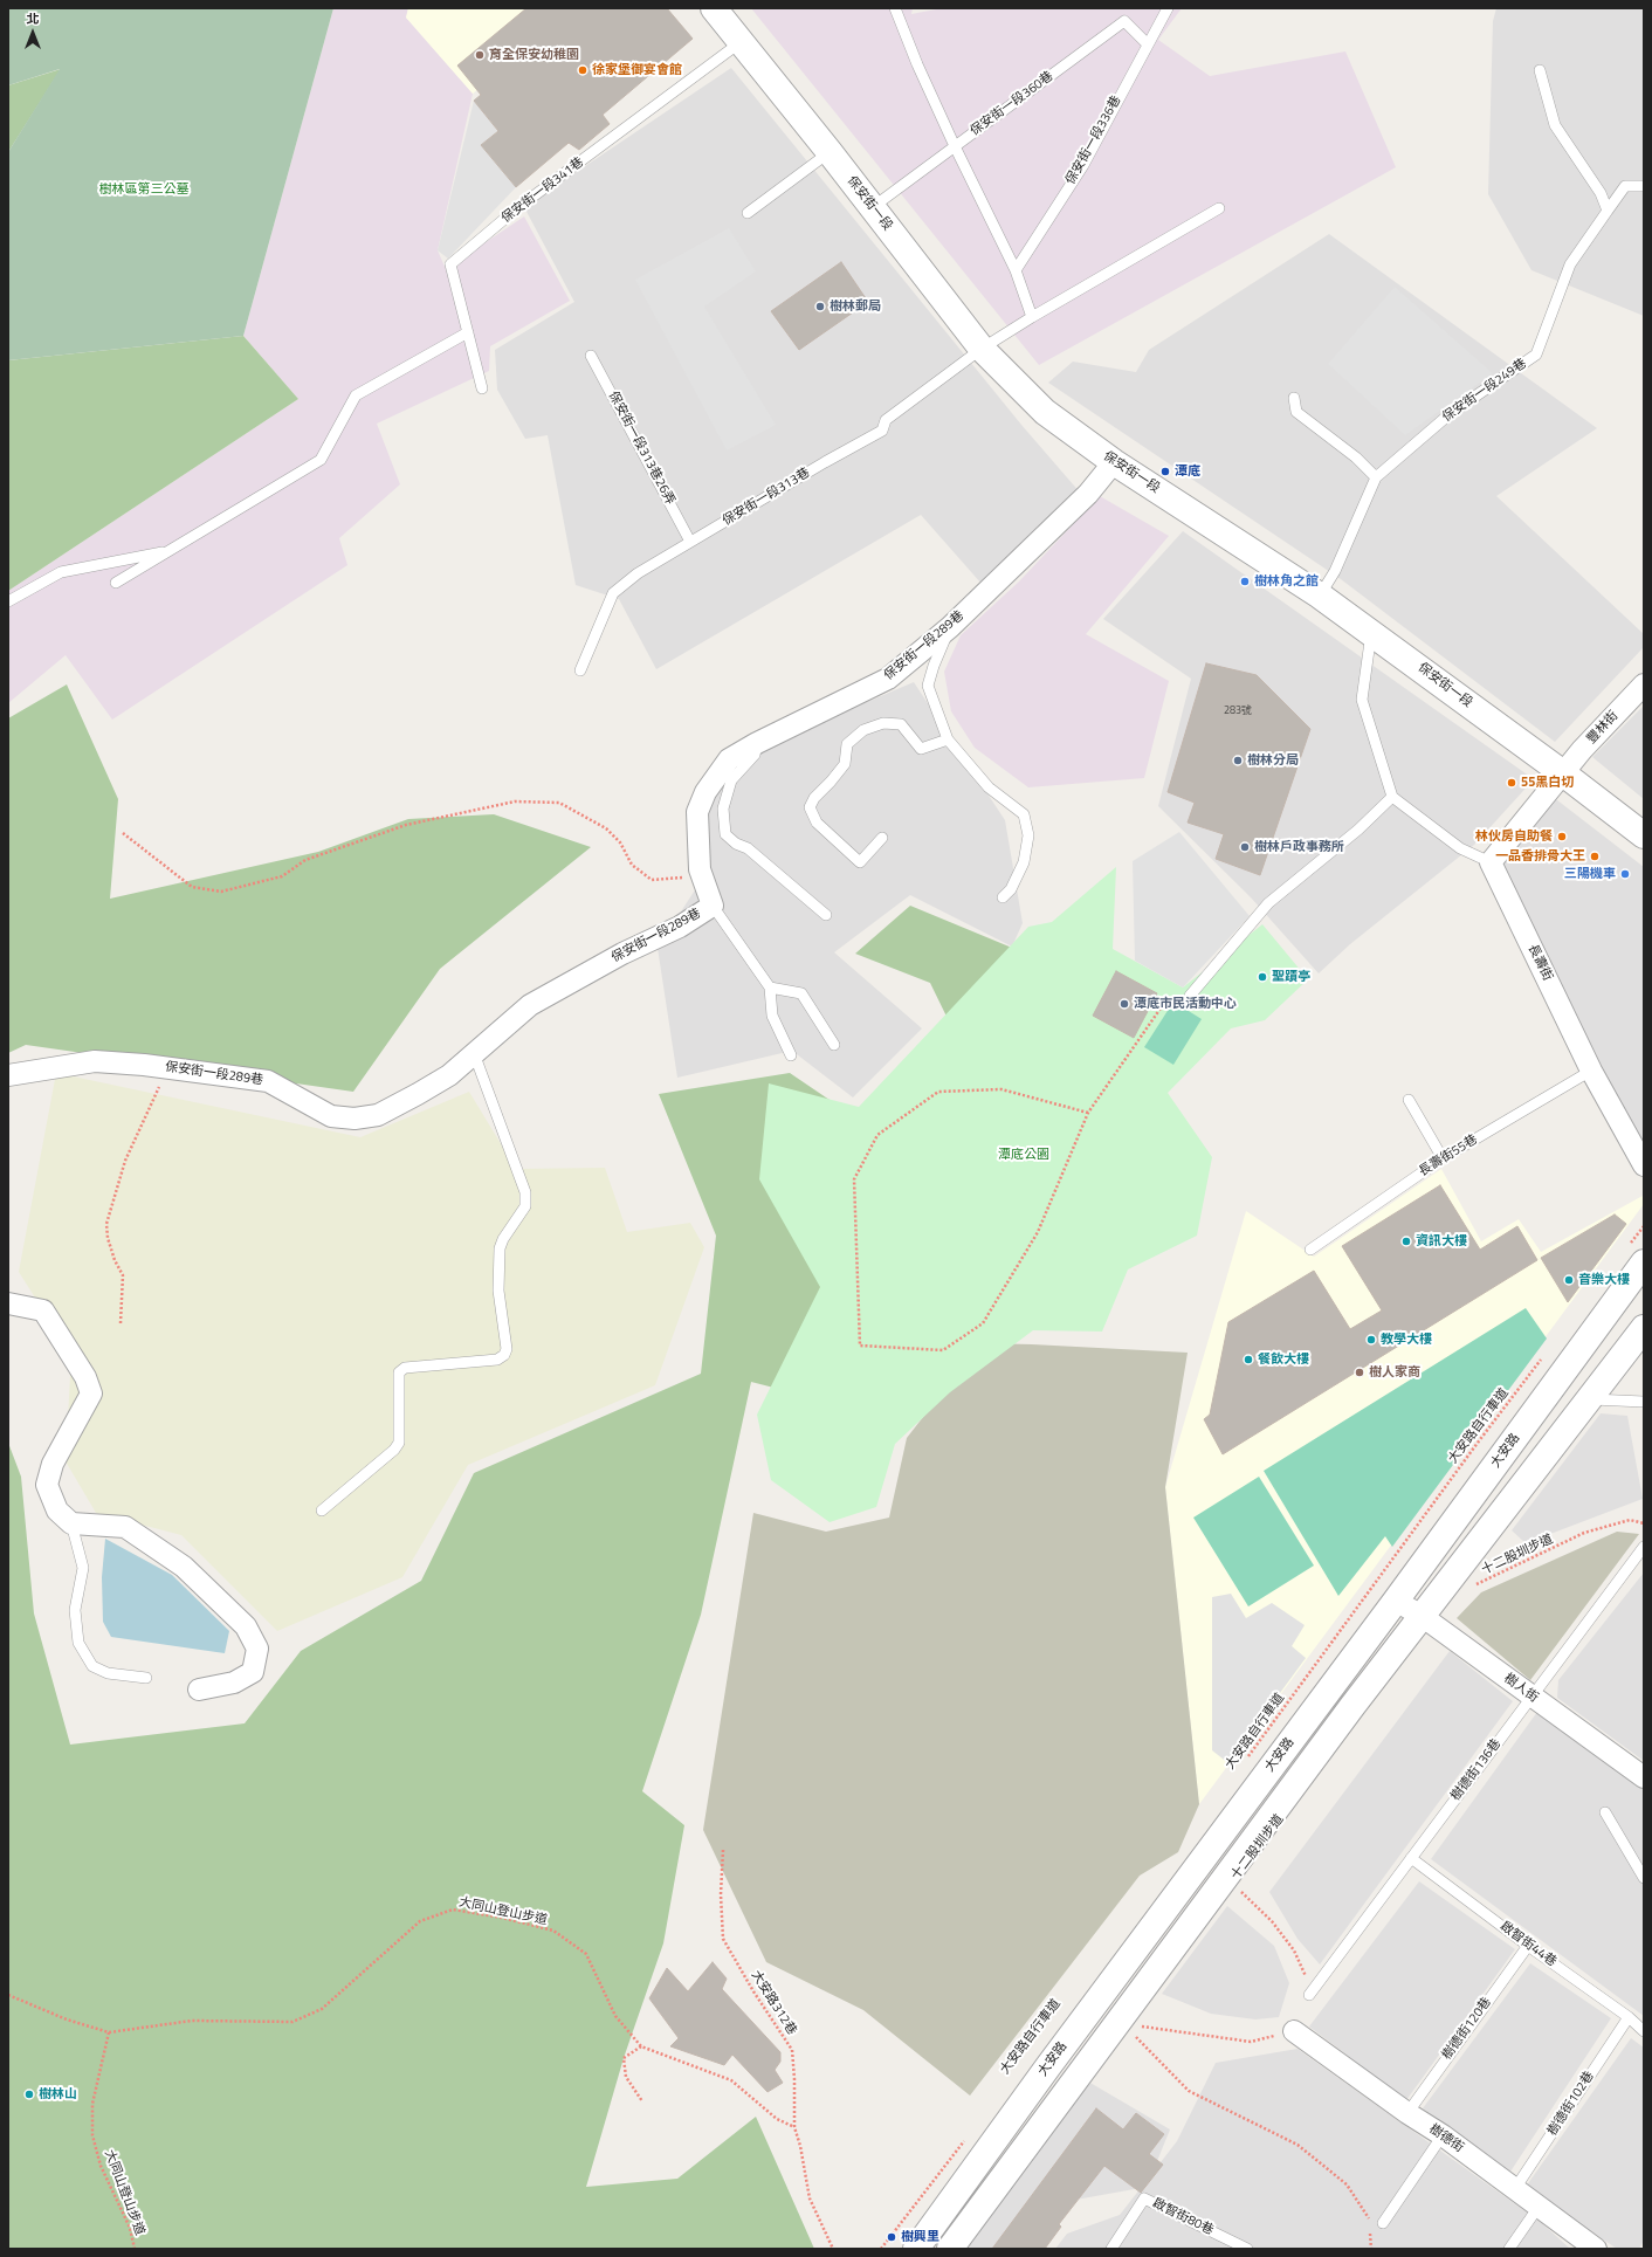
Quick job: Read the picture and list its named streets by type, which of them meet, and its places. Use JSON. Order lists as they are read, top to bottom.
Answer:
{
  "streets": {
    "street": [
      "保安街一段",
      "保安街一段289巷",
      "豐林街",
      "長壽街",
      "大安路",
      "樹人街",
      "樹德街"
    ],
    "lane": [
      "保安街一段360巷",
      "保安街一段336巷",
      "保安街一段341巷",
      "保安街一段249巷",
      "保安街一段313巷26弄",
      "保安街一段313巷",
      "長壽街55巷",
      "樹德街136巷",
      "啟智街44巷",
      "樹德街120巷",
      "樹德街102巷",
      "啟智街80巷"
    ],
    "path": [
      "大安路自行車道",
      "十二股圳步道",
      "大同山登山步道",
      "大安路312巷"
    ]
  },
  "crossings": [
    ["保安街一段360巷", "保安街一段336巷"],
    ["保安街一段360巷", "保安街一段"],
    ["保安街一段341巷", "保安街一段"],
    ["保安街一段", "保安街一段249巷"],
    ["保安街一段", "保安街一段313巷"],
    ["保安街一段", "保安街一段289巷"],
    ["保安街一段", "豐林街"],
    ["保安街一段313巷26弄", "保安街一段313巷"],
    ["長壽街", "長壽街55巷"],
    ["大安路", "樹人街"],
    ["十二股圳步道", "樹德街136巷"],
    ["樹人街", "樹德街136巷"],
    ["樹德街136巷", "啟智街44巷"],
    ["大同山登山步道", "大安路312巷"],
    ["啟智街44巷", "樹德街120巷"],
    ["啟智街44巷", "樹德街102巷"],
    ["樹德街120巷", "樹德街"],
    ["樹德街102巷", "樹德街"]
  ],
  "parks": ["樹林區第三公墓", "潭底公園"],
  "places": [
    "育全保安幼稚園",
    "徐家堡御宴會館",
    "樹林郵局",
    "潭底",
    "樹林角之館",
    "樹林分局",
    "55黑白切",
    "林伙房自助餐",
    "樹林戶政事務所",
    "一品香排骨大王",
    "三陽機車",
    "聖蹟亭",
    "潭底市民活動中心",
    "資訊大樓",
    "音樂大樓",
    "教學大樓",
    "餐飲大樓",
    "樹人家商",
    "樹林山",
    "樹興里"
  ],
  "house_numbers": ["283號"],
  "north": "top"
}
